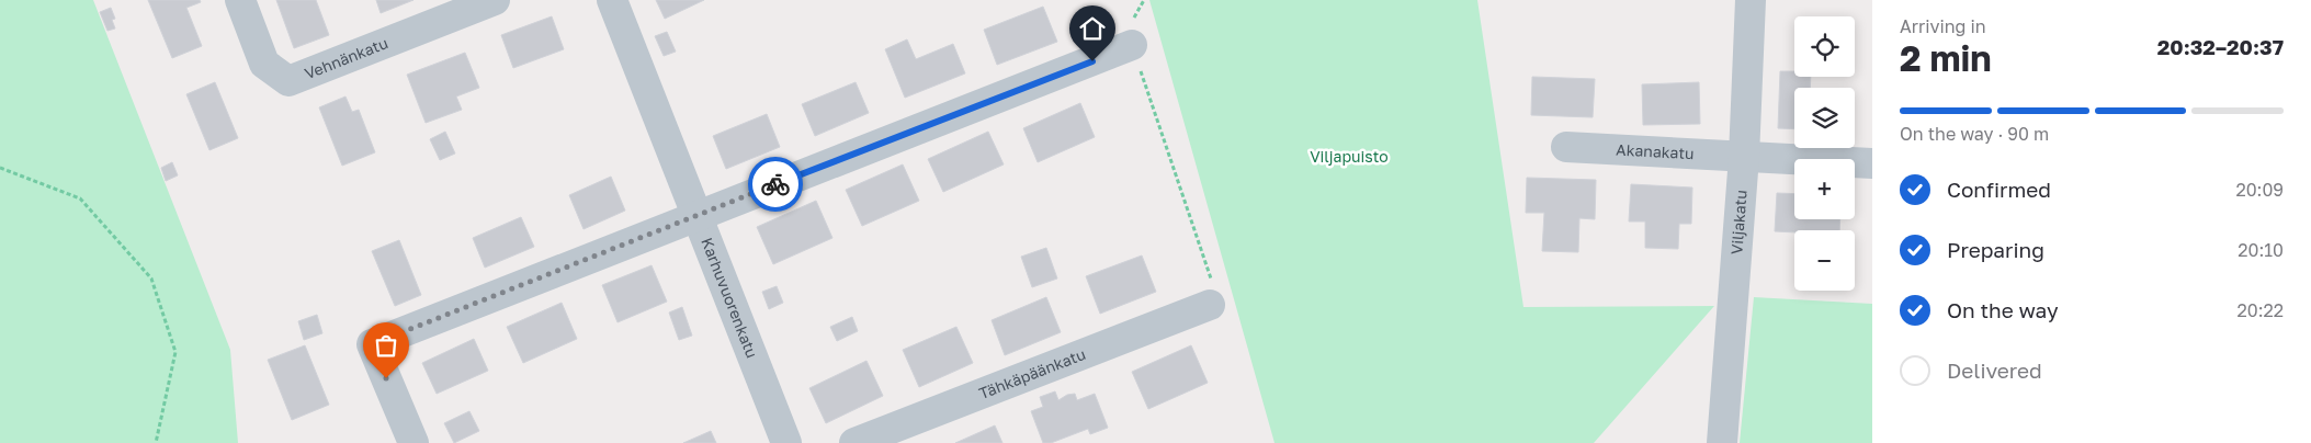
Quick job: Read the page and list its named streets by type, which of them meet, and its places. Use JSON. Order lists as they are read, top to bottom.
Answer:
{
  "streets": {
    "street": [
      "Vehnänkatu",
      "Akanakatu",
      "Viljakatu",
      "Karhuvuorenkatu",
      "Tähkäpäänkatu"
    ]
  },
  "crossings": [
    ["Akanakatu", "Viljakatu"]
  ],
  "parks": ["Viljapuisto"],
  "page": {
    "heading": ["2 min", "Arriving in", "20:32–20:37"],
    "map_buttons": ["+", "−"],
    "bar": "On the way · 90 m",
    "list": [
      ["Confirmed", "20:09"],
      ["Preparing", "20:10"],
      ["On the way", "20:22"],
      "Delivered"
    ]
  }
}
